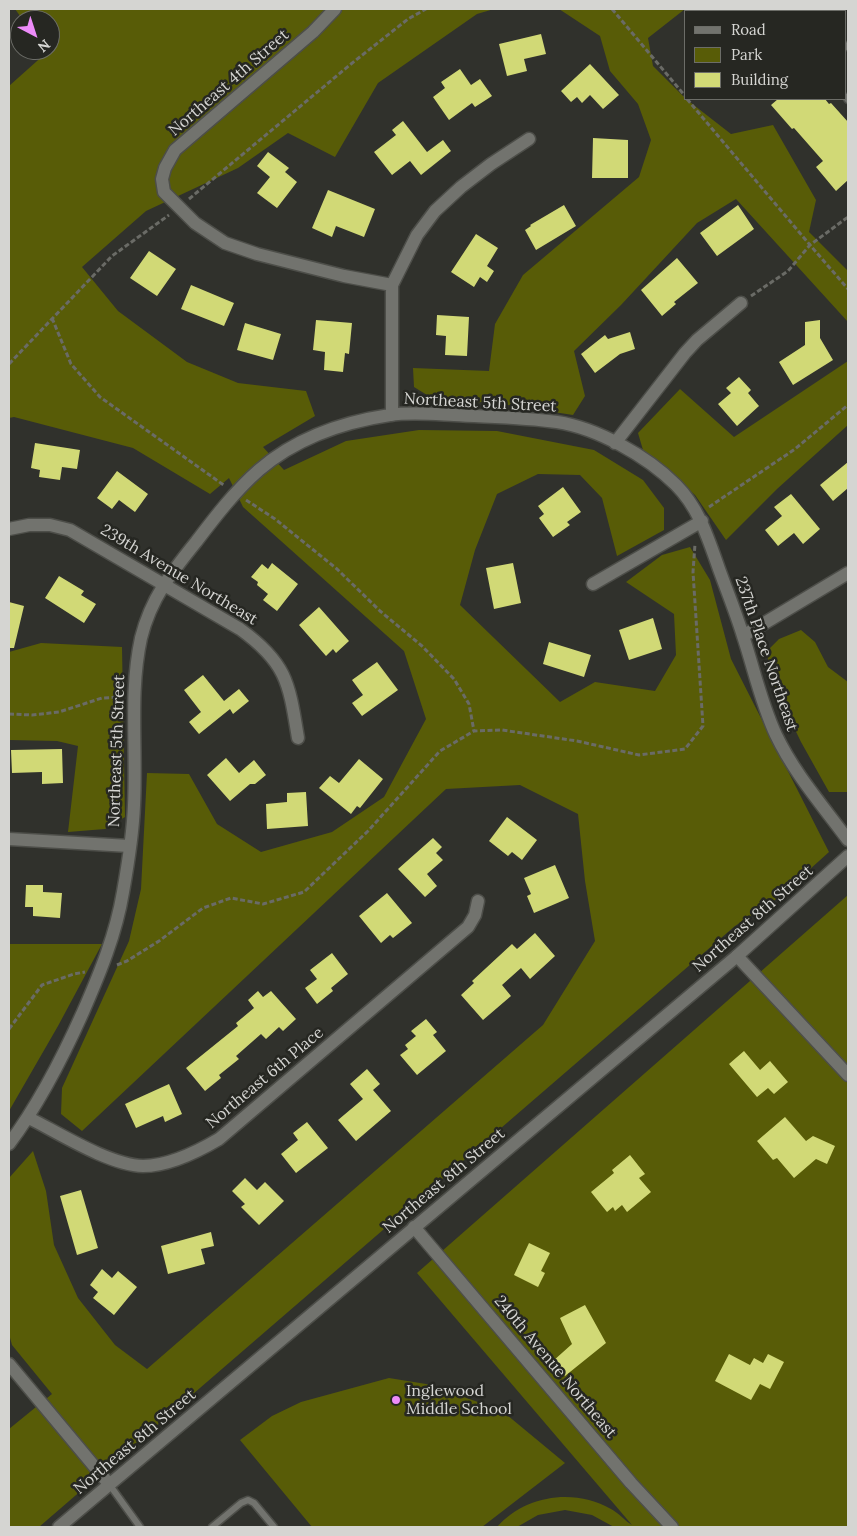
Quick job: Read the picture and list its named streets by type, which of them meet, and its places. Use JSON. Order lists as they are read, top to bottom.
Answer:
{
  "streets": {
    "street": [
      "Northeast 4th Street",
      "Northeast 5th Street",
      "239th Avenue Northeast",
      "237th Place Northeast",
      "Northeast 8th Street",
      "Northeast 6th Place",
      "240th Avenue Northeast"
    ]
  },
  "crossings": [
    ["Northeast 5th Street", "239th Avenue Northeast"],
    ["Northeast 5th Street", "237th Place Northeast"],
    ["Northeast 5th Street", "Northeast 6th Place"],
    ["Northeast 8th Street", "240th Avenue Northeast"]
  ],
  "places": ["Inglewood Middle School"],
  "legend": ["Road", "Park", "Building"],
  "north": "bottom right"
}
